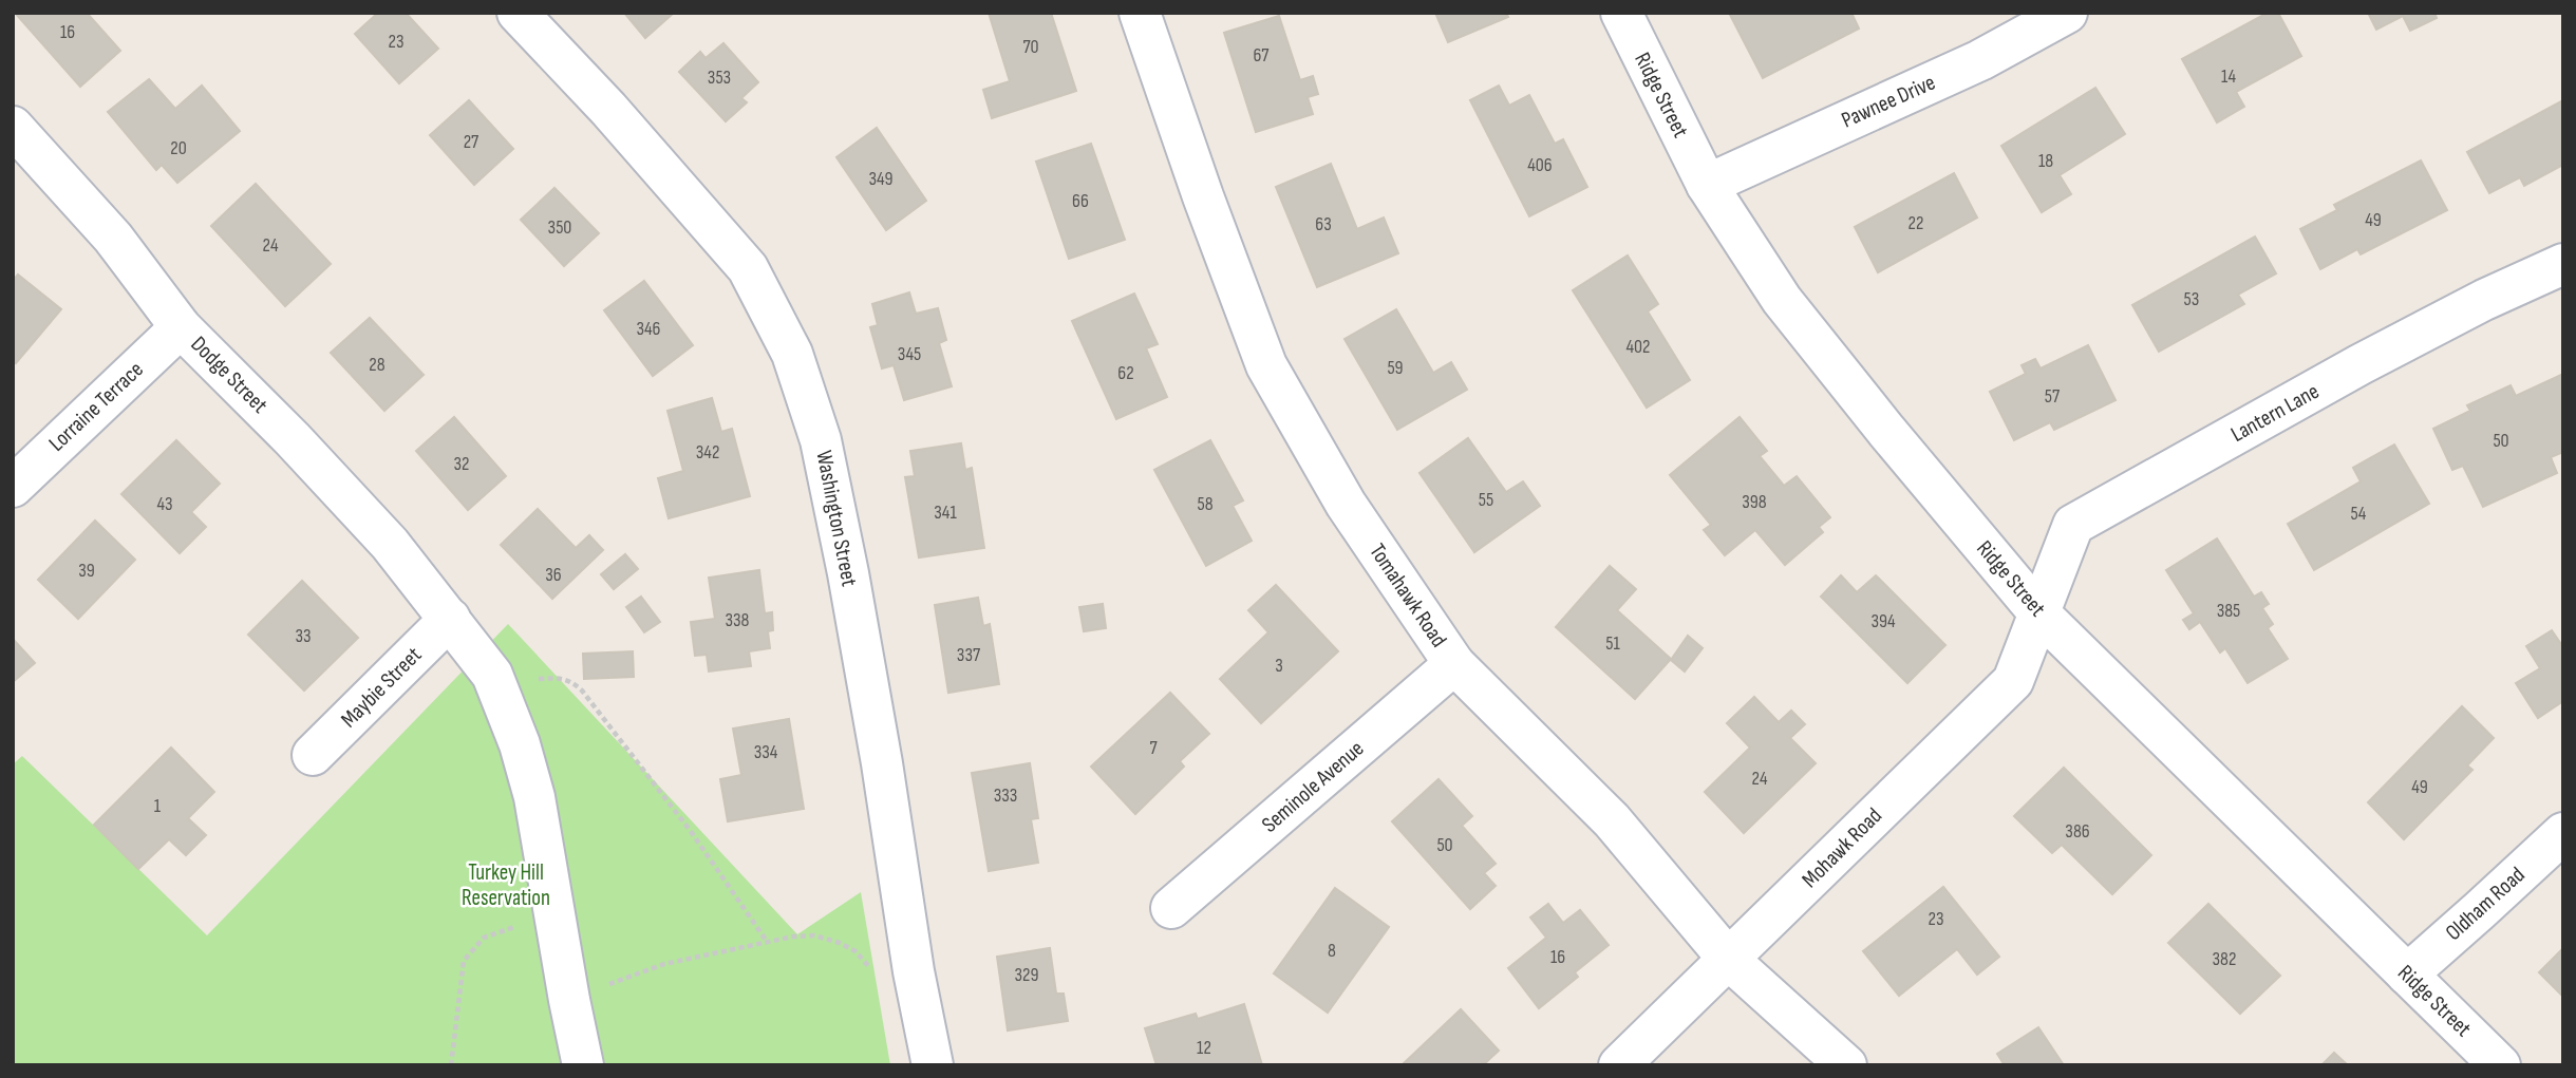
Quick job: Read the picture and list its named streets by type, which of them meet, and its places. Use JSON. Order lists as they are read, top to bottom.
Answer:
{
  "streets": {
    "street": [
      "Ridge Street",
      "Pawnee Drive",
      "Dodge Street",
      "Lorraine Terrace",
      "Lantern Lane",
      "Washington Street",
      "Tomahawk Road",
      "Maybie Street",
      "Seminole Avenue",
      "Mohawk Road",
      "Oldham Road"
    ]
  },
  "crossings": [
    ["Ridge Street", "Pawnee Drive"],
    ["Ridge Street", "Lantern Lane"],
    ["Ridge Street", "Mohawk Road"],
    ["Ridge Street", "Oldham Road"],
    ["Dodge Street", "Lorraine Terrace"],
    ["Dodge Street", "Maybie Street"],
    ["Lantern Lane", "Mohawk Road"],
    ["Tomahawk Road", "Seminole Avenue"],
    ["Tomahawk Road", "Mohawk Road"]
  ],
  "parks": ["Turkey Hill Reservation"],
  "house_numbers": [
    "16",
    "23",
    "70",
    "67",
    "14",
    "353",
    "27",
    "20",
    "18",
    "406",
    "349",
    "66",
    "49",
    "22",
    "63",
    "350",
    "24",
    "53",
    "346",
    "402",
    "345",
    "28",
    "59",
    "62",
    "57",
    "50",
    "342",
    "32",
    "55",
    "398",
    "43",
    "58",
    "341",
    "54",
    "39",
    "36",
    "385",
    "338",
    "394",
    "33",
    "51",
    "337",
    "3",
    "7",
    "334",
    "24",
    "49",
    "333",
    "1",
    "386",
    "50",
    "23",
    "8",
    "16",
    "382",
    "329",
    "12"
  ]
}
